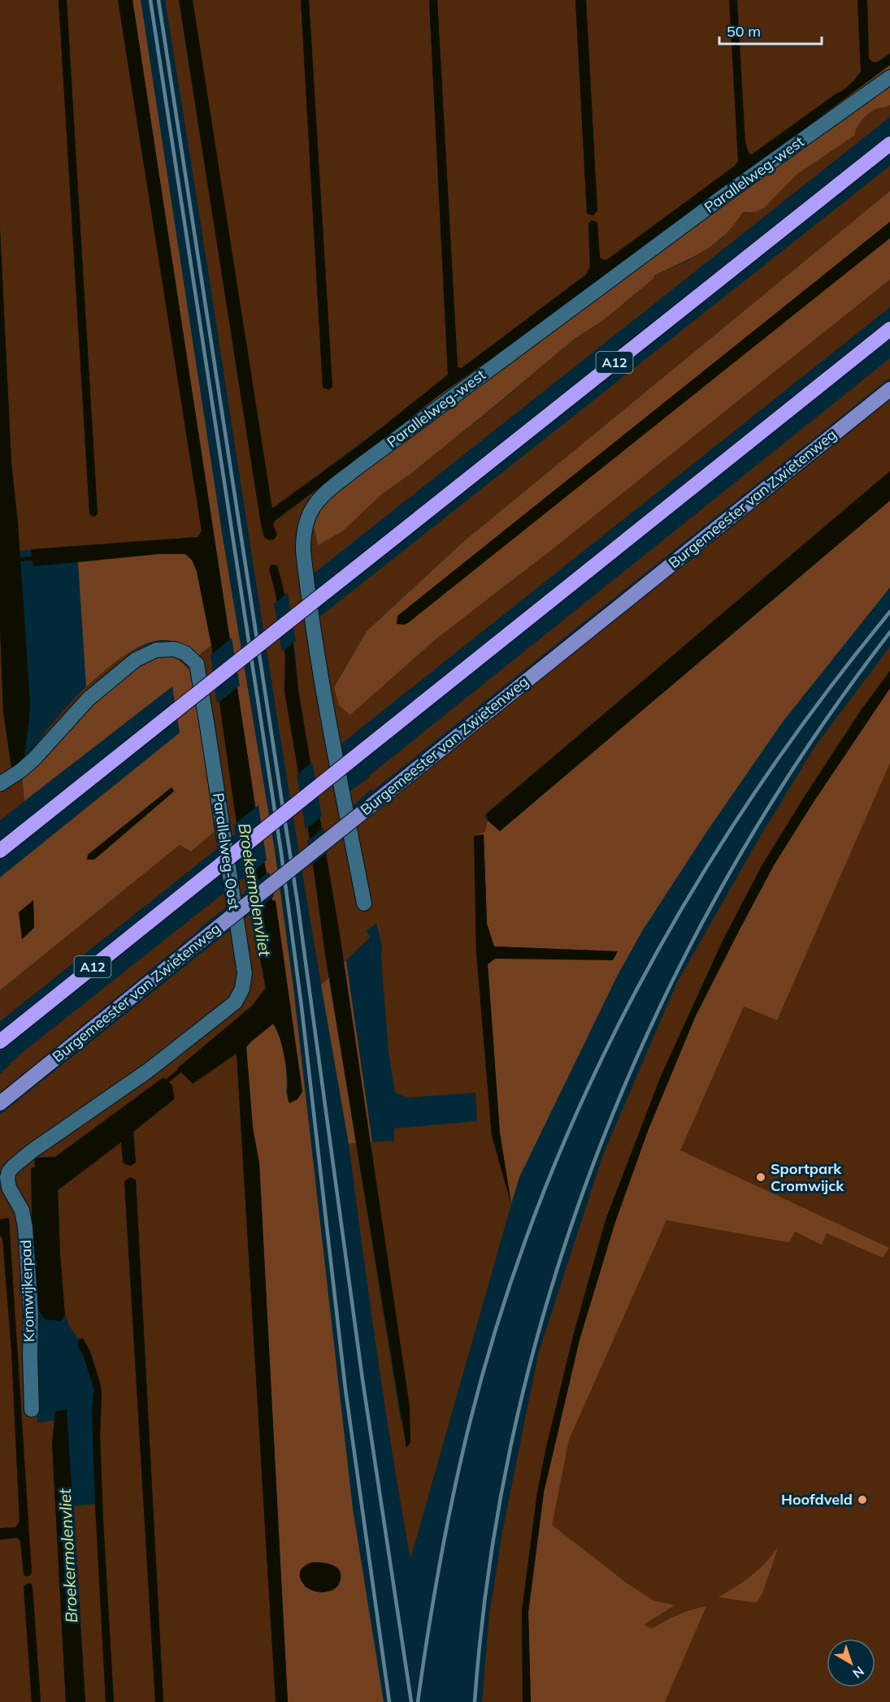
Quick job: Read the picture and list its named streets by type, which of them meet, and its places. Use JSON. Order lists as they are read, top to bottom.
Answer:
{
  "streets": {
    "highway": ["A12"],
    "main road": ["Burgemeester van Zwietenweg"],
    "street": ["Parallelweg-west", "Parallelweg-Oost", "Kromwijkerpad"]
  },
  "crossings": [
    ["Parallelweg-Oost", "Kromwijkerpad"]
  ],
  "water": ["Broekermolenvliet"],
  "places": ["Sportpark Cromwijck", "Hoofdveld"],
  "scale_bar": "50 m",
  "north": "bottom right"
}
